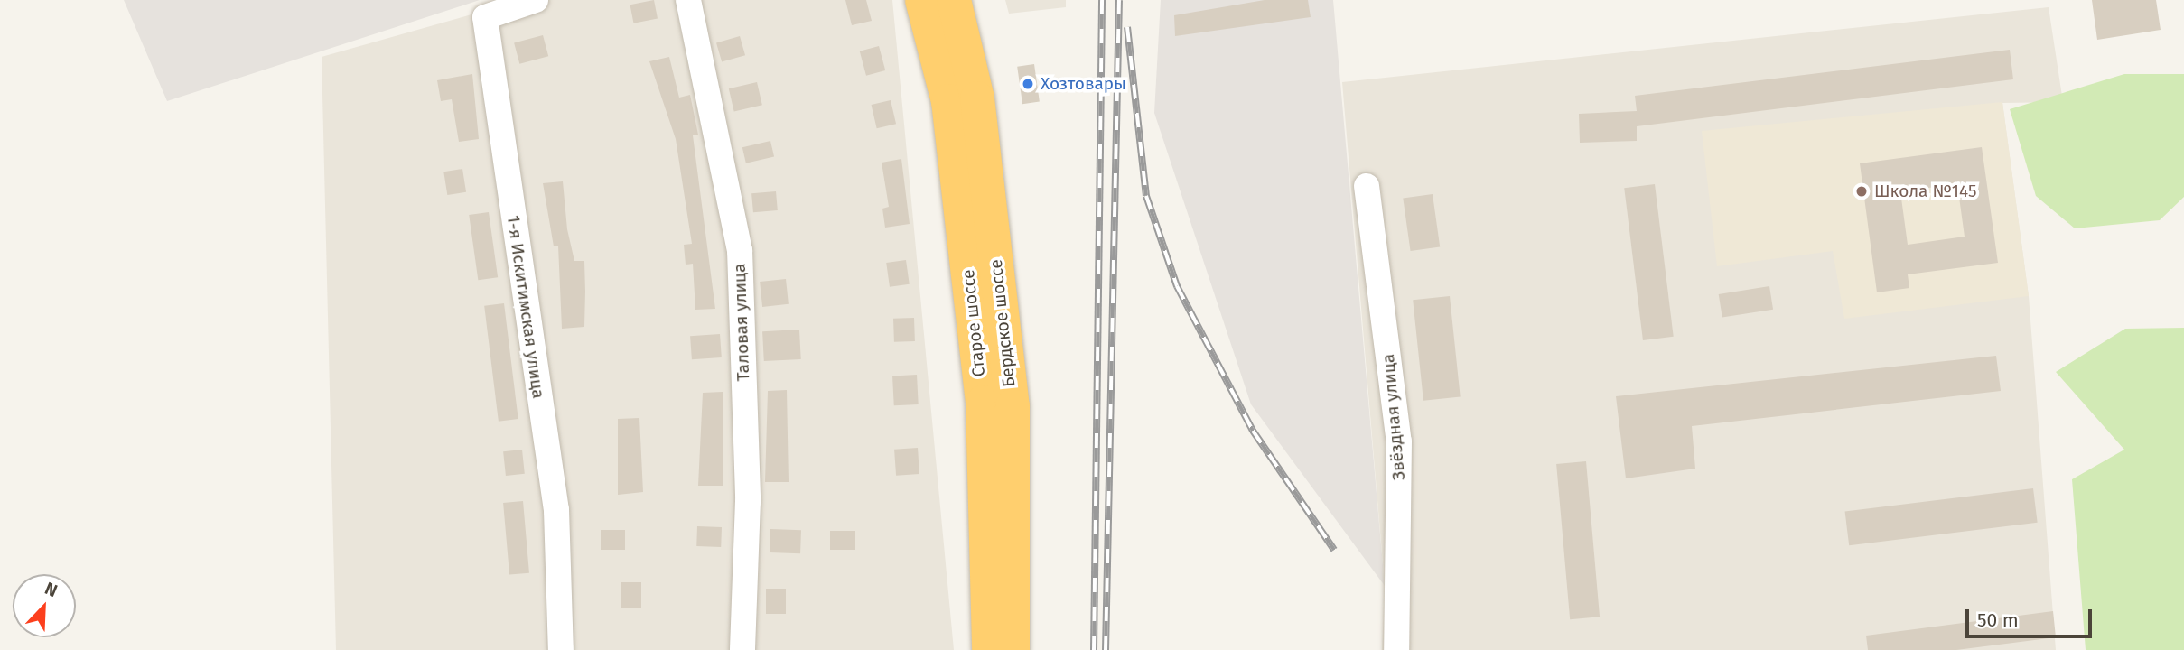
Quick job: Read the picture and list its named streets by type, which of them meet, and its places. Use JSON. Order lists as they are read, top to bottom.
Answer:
{
  "streets": {
    "highway": ["Старое шоссе", "Бердское шоссе"],
    "street": ["1-я Искитимская улица", "Таловая улица", "Звёздная улица"]
  },
  "places": ["Хозтовары", "Школа №145"],
  "scale_bar": "50 m",
  "north": "top right"
}
